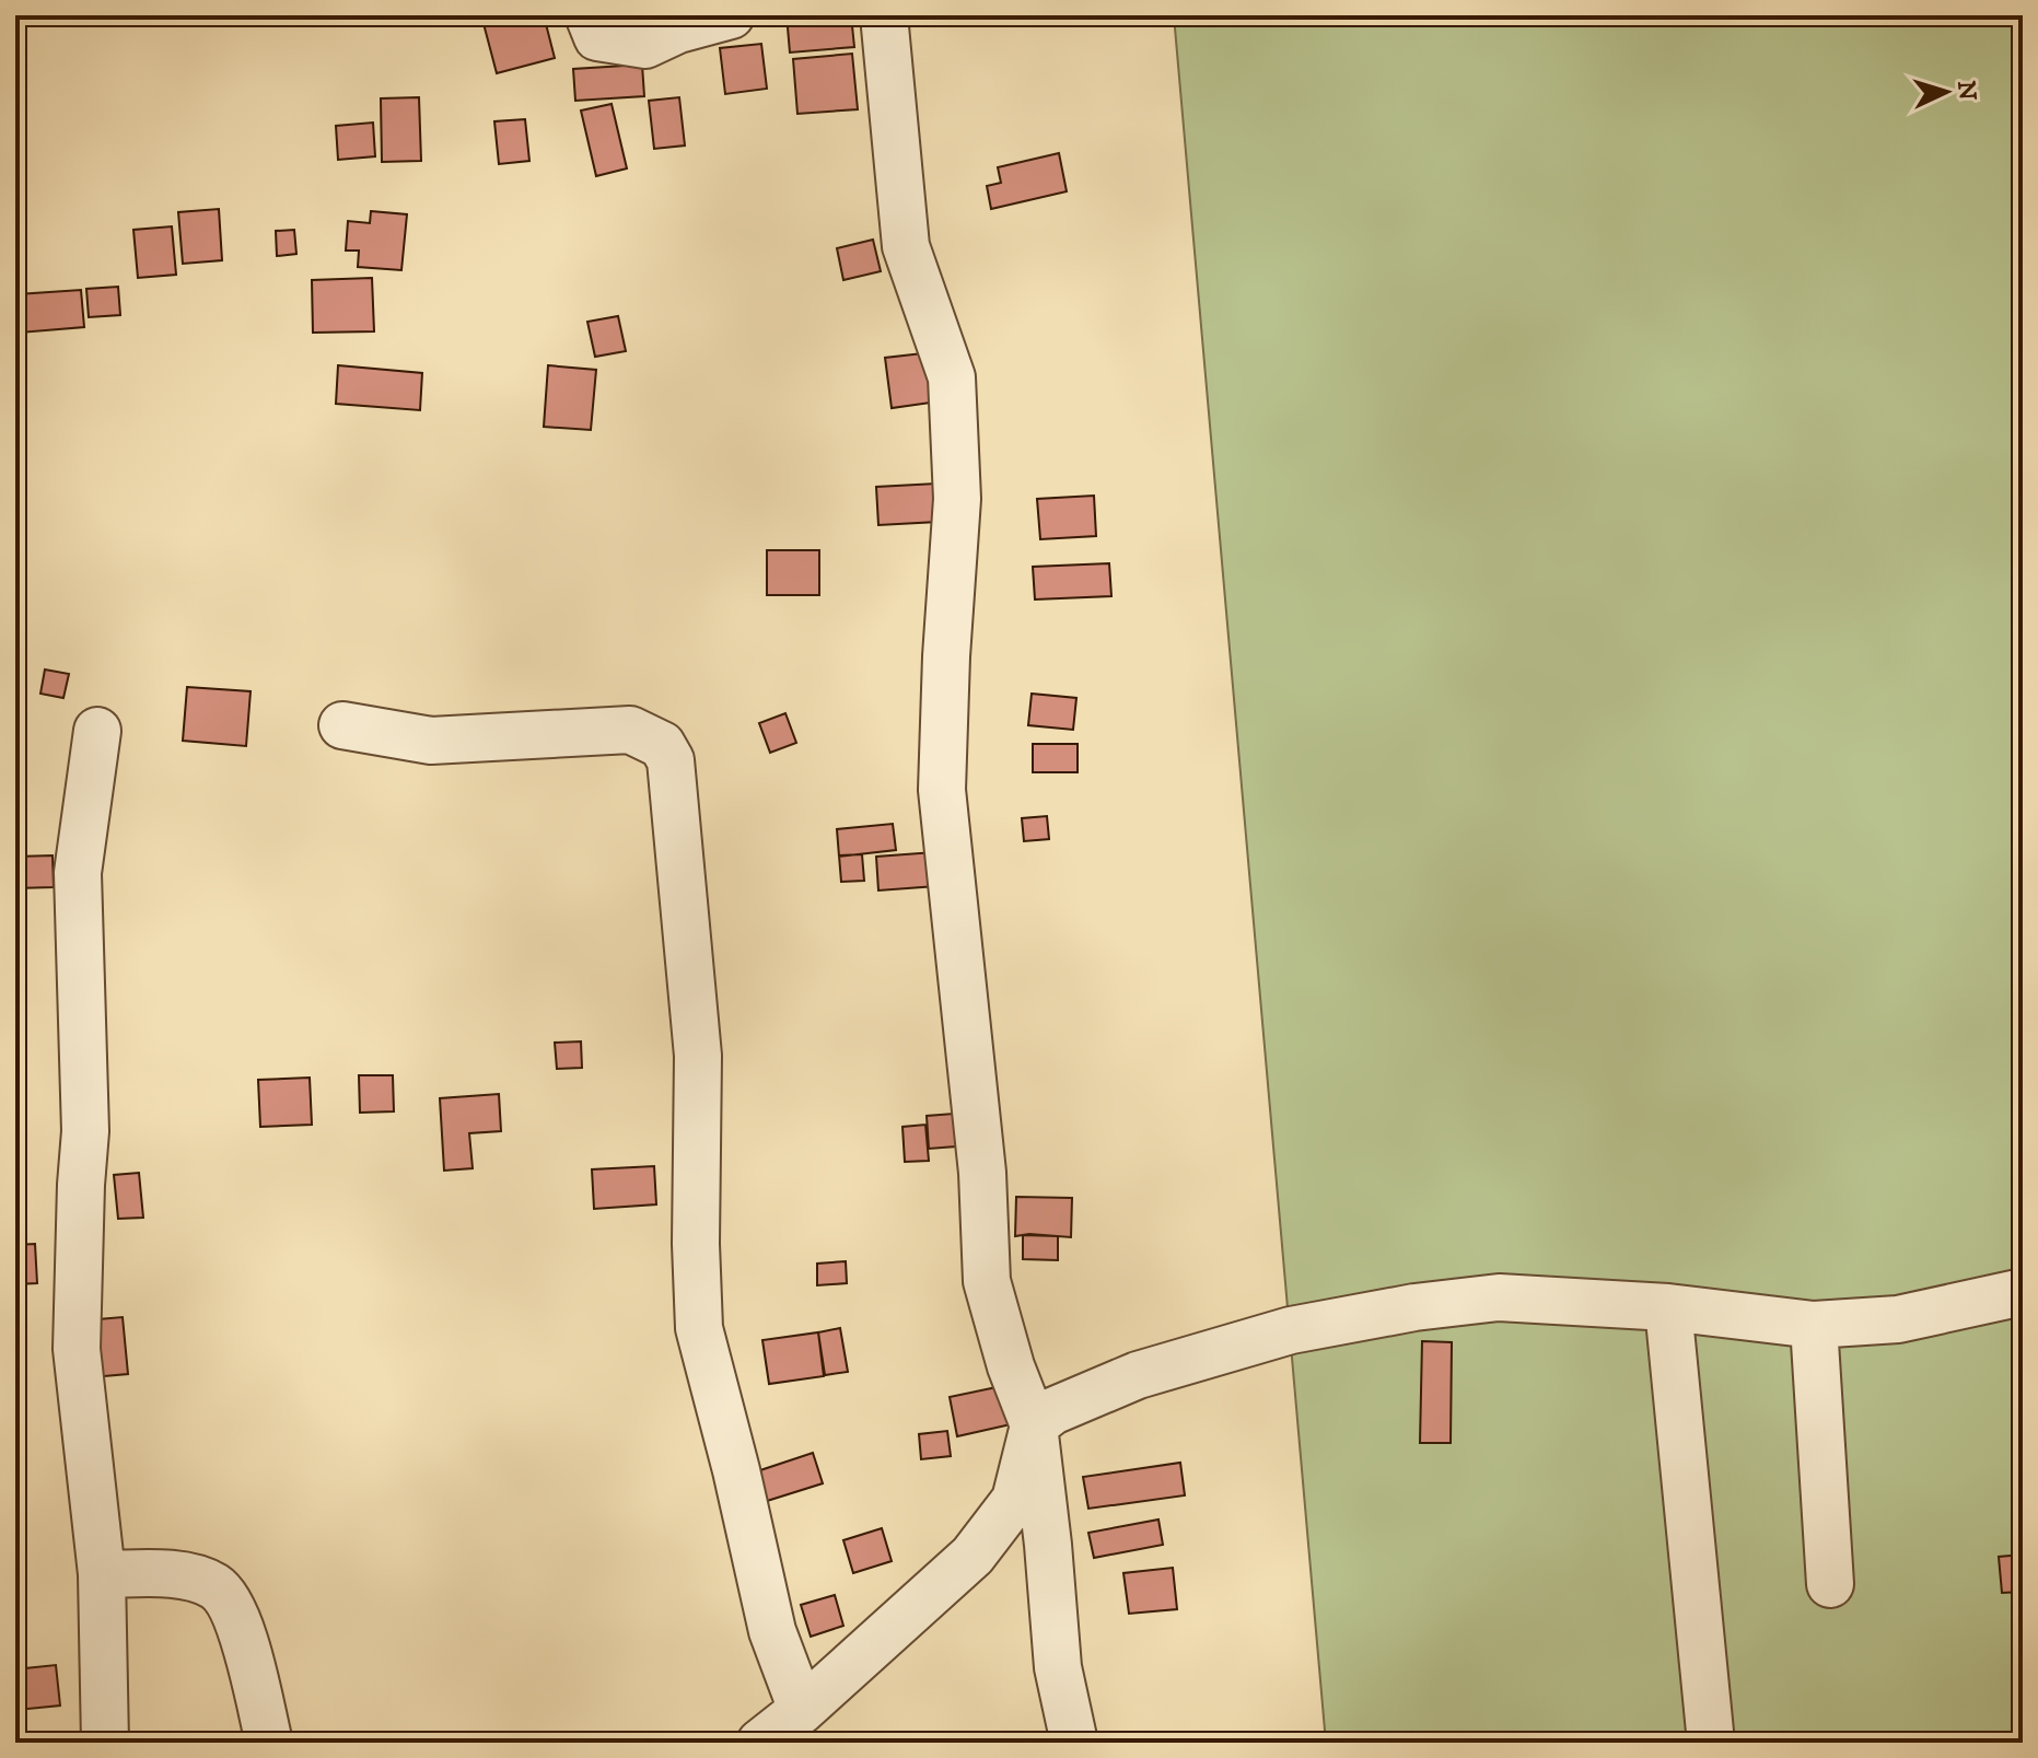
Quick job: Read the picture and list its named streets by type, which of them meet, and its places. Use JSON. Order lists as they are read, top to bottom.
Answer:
{
  "north": "right"
}
